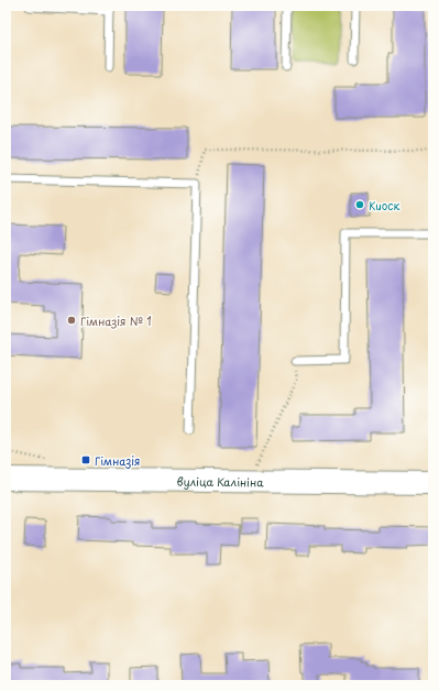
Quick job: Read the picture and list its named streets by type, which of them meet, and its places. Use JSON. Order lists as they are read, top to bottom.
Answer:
{
  "streets": {
    "main road": ["вуліца Калініна"]
  },
  "places": {
    "other": ["Киоск", "Гімназія № 1"],
    "transit": ["Гімназія"]
  }
}
